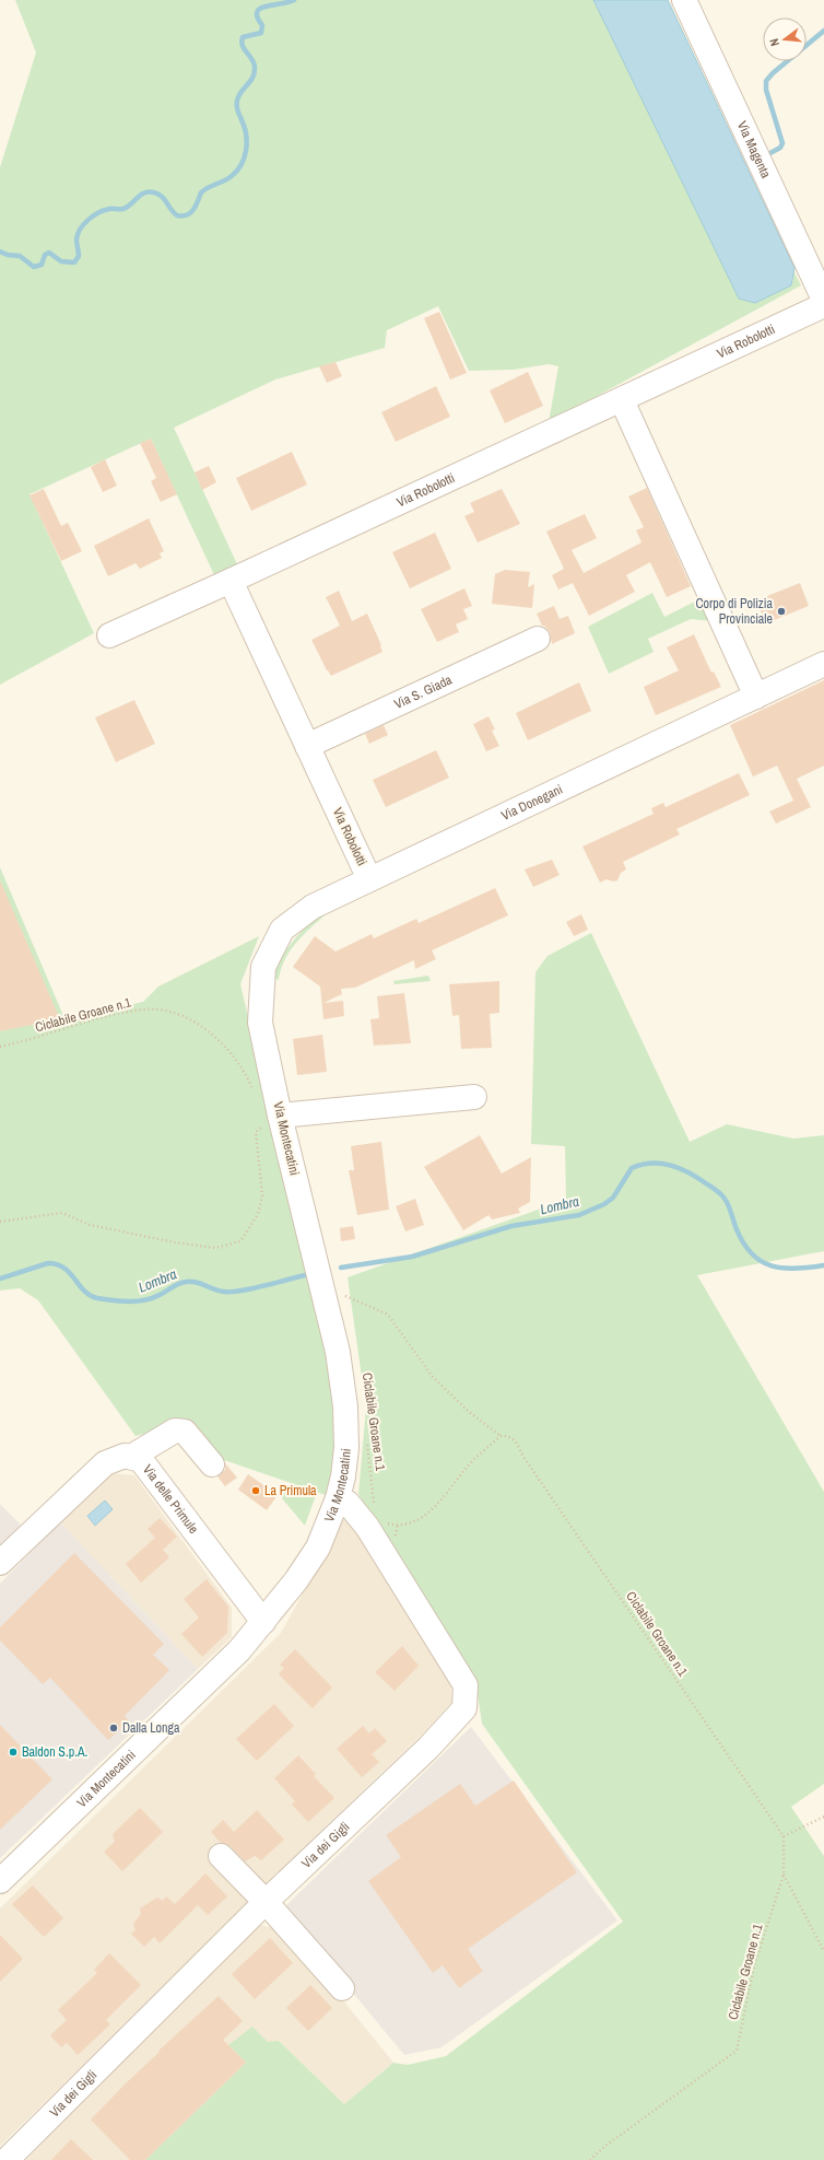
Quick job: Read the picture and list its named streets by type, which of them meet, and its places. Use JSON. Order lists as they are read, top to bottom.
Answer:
{
  "streets": {
    "street": [
      "Via Magenta",
      "Via Robolotti",
      "Via S. Giada",
      "Via Donegani",
      "Via Montecatini",
      "Via delle Primule",
      "Via dei Gigli"
    ],
    "path": ["Ciclabile Groane n.1"]
  },
  "crossings": [
    ["Via Robolotti", "Via S. Giada"],
    ["Via Robolotti", "Via Donegani"],
    ["Via Donegani", "Via Montecatini"],
    ["Via Montecatini", "Via delle Primule"],
    ["Via Montecatini", "Via dei Gigli"]
  ],
  "water": ["Lombra"],
  "places": [
    "Corpo di Polizia Provinciale",
    "La Primula",
    "Dalla Longa",
    "Baldon S.p.A."
  ],
  "north": "left"
}
